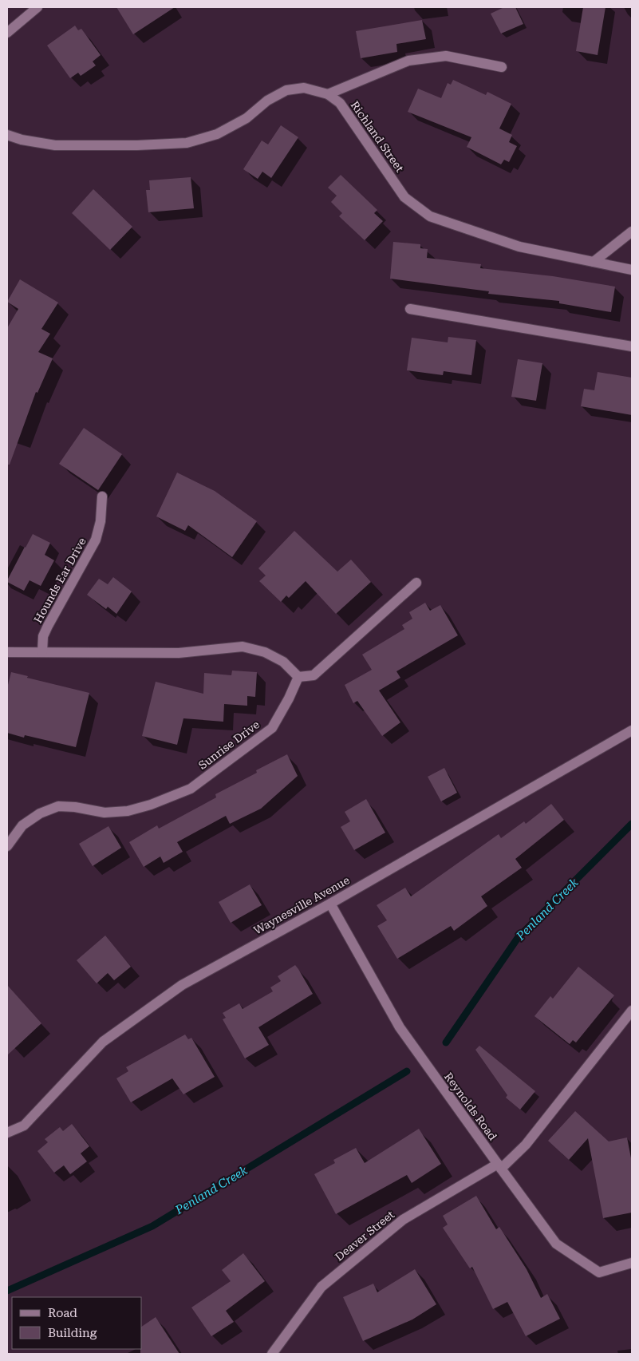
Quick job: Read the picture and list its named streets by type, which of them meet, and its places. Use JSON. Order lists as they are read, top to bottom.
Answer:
{
  "streets": {
    "street": [
      "Richland Street",
      "Hounds Ear Drive",
      "Sunrise Drive",
      "Waynesville Avenue",
      "Reynolds Road",
      "Deaver Street"
    ]
  },
  "crossings": [
    ["Waynesville Avenue", "Reynolds Road"],
    ["Reynolds Road", "Deaver Street"]
  ],
  "water": ["Penland Creek"],
  "legend": ["Road", "Building"]
}
